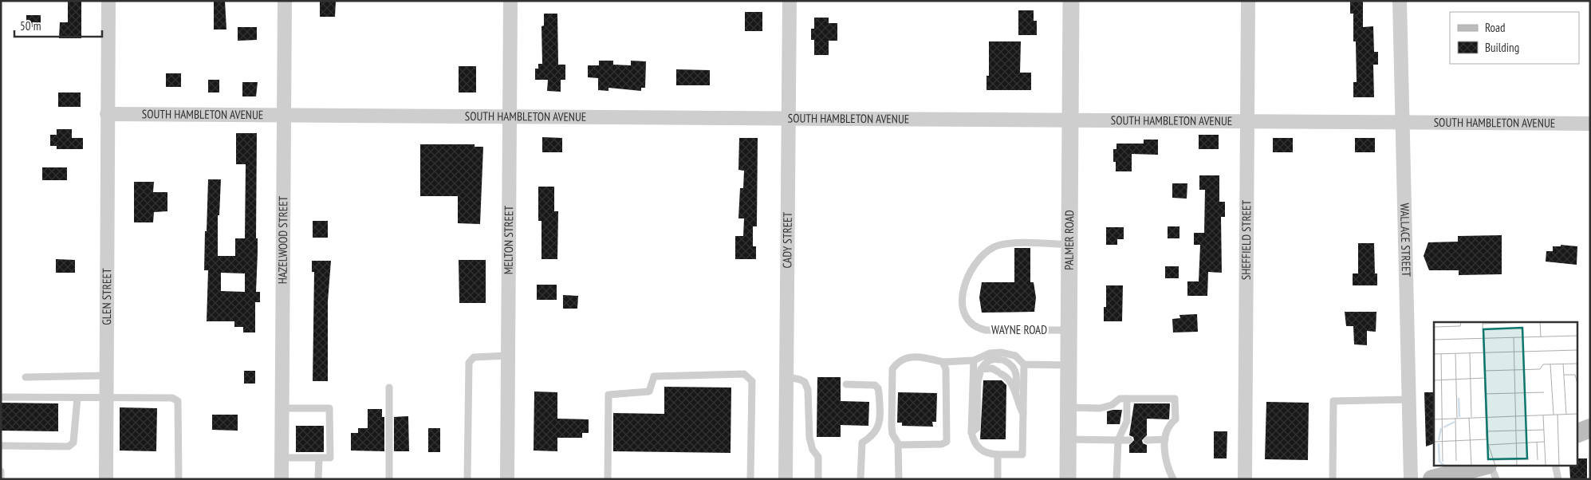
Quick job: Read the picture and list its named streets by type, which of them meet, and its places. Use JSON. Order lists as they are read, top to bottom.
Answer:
{
  "streets": {
    "street": [
      "SOUTH HAMBLETON AVENUE",
      "HAZELWOOD STREET",
      "MELTON STREET",
      "CADY STREET",
      "PALMER ROAD",
      "SHEFFIELD STREET",
      "WALLACE STREET",
      "GLEN STREET"
    ],
    "lane": ["WAYNE ROAD"]
  },
  "crossings": [
    ["SOUTH HAMBLETON AVENUE", "HAZELWOOD STREET"],
    ["SOUTH HAMBLETON AVENUE", "MELTON STREET"],
    ["SOUTH HAMBLETON AVENUE", "CADY STREET"],
    ["SOUTH HAMBLETON AVENUE", "PALMER ROAD"],
    ["SOUTH HAMBLETON AVENUE", "SHEFFIELD STREET"],
    ["SOUTH HAMBLETON AVENUE", "WALLACE STREET"],
    ["SOUTH HAMBLETON AVENUE", "GLEN STREET"],
    ["PALMER ROAD", "WAYNE ROAD"]
  ],
  "legend": ["Road", "Building"],
  "scale_bar": "50 m"
}
